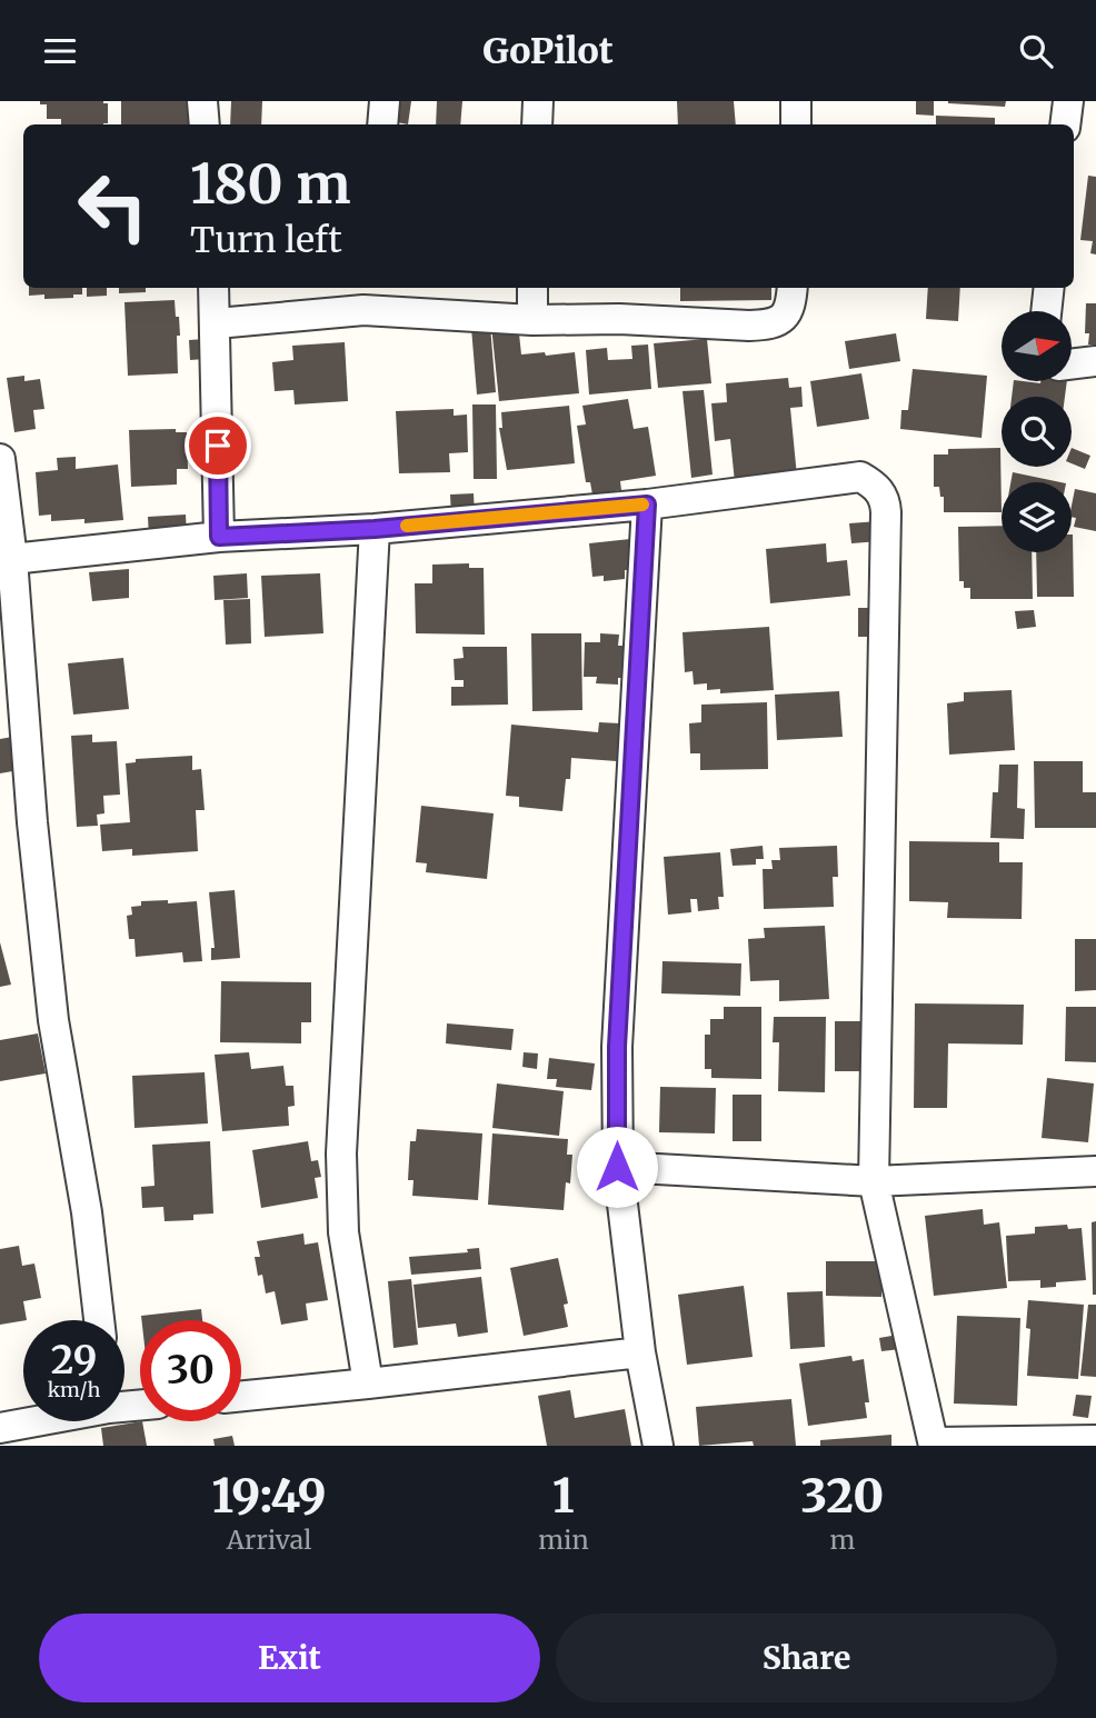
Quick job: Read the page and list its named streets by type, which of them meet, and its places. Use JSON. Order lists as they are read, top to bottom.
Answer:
{
  "north": "right",
  "page": {
    "header": "GoPilot",
    "turn": ["180 m", "Turn left"],
    "speed": "29 km/h",
    "limit": "30",
    "eta": [
      "19:49",
      "Arrival",
      "1",
      "min",
      "320",
      "m"
    ],
    "buttons": ["Exit", "Share"]
  }
}
